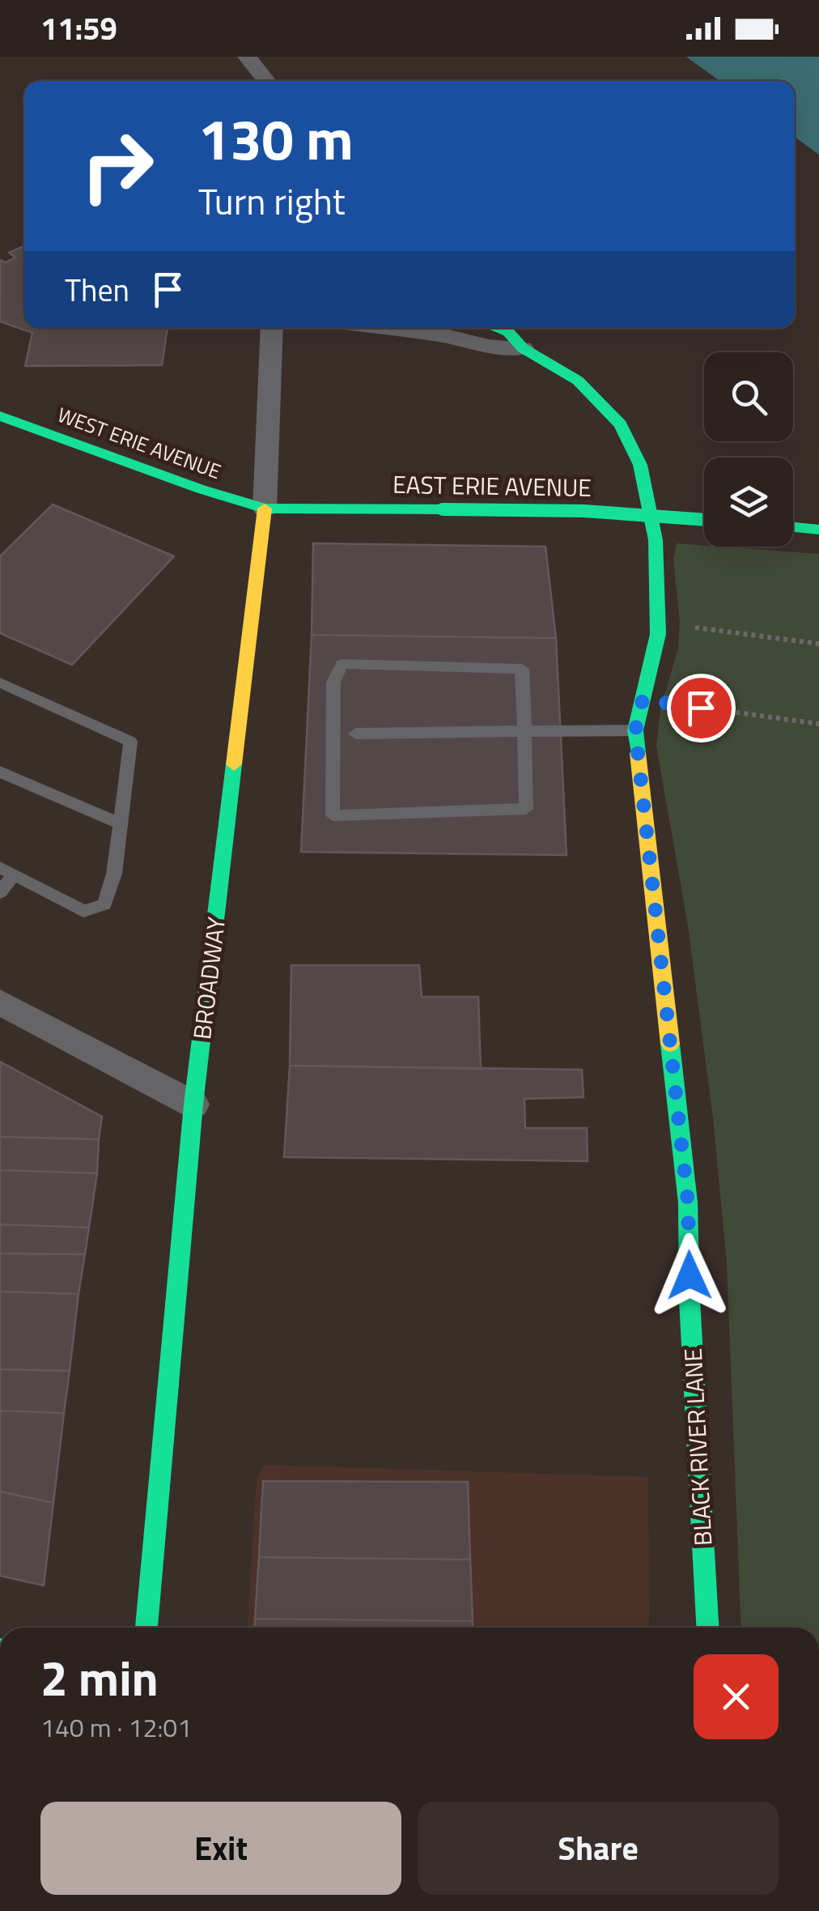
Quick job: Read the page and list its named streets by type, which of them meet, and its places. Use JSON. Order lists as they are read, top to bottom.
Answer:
{
  "streets": {
    "main road": [
      "WEST ERIE AVENUE",
      "EAST ERIE AVENUE",
      "BROADWAY",
      "BLACK RIVER LANE"
    ]
  },
  "crossings": [
    ["WEST ERIE AVENUE", "EAST ERIE AVENUE"],
    ["WEST ERIE AVENUE", "BROADWAY"],
    ["EAST ERIE AVENUE", "BROADWAY"]
  ],
  "page": {
    "status": "11:59",
    "turn": ["130 m", "Turn right"],
    "then": "Then",
    "heading": ["2 min", "140 m · 12:01"],
    "buttons": ["Exit", "Share"]
  }
}
